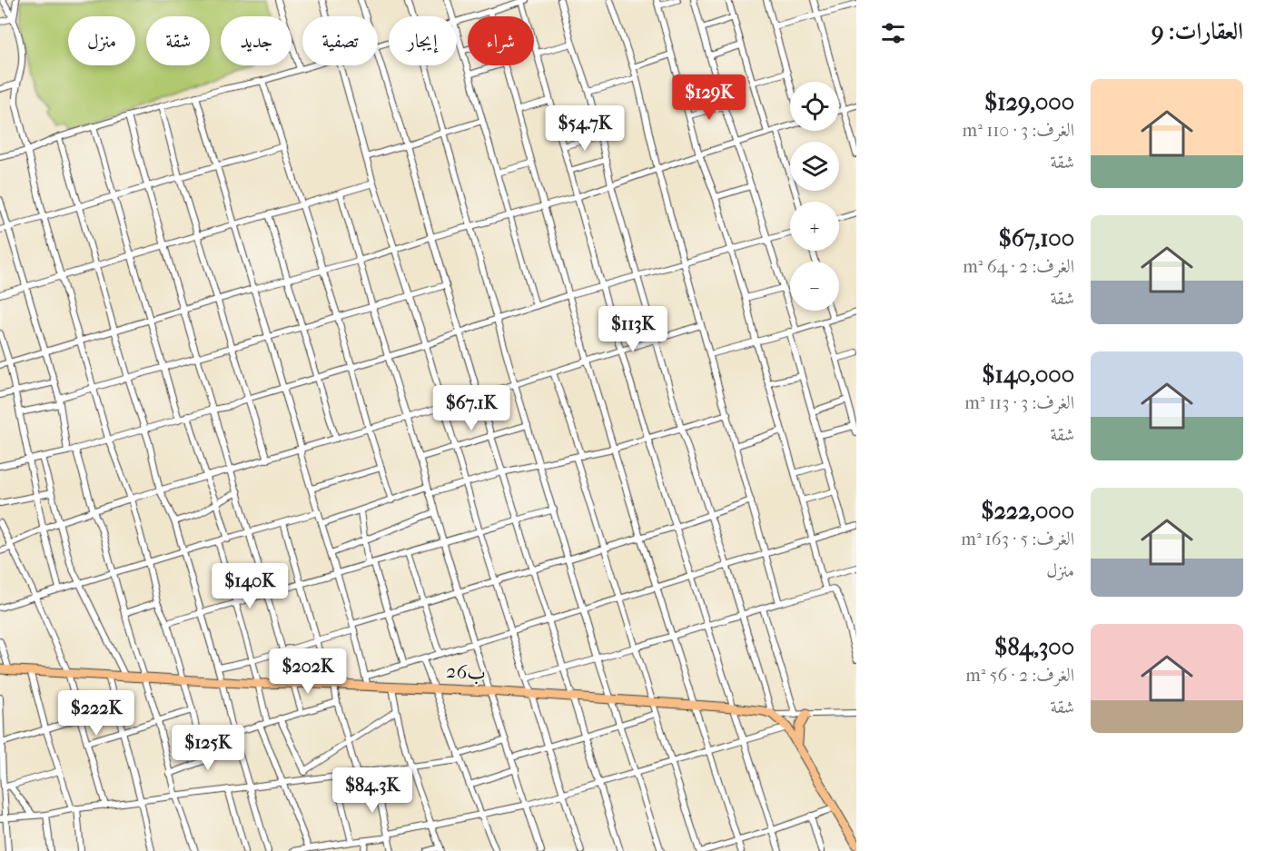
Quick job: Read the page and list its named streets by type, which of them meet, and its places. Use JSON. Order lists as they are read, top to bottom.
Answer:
{
  "streets": {
    "highway": ["26ب"]
  },
  "page": {
    "heading": "العقارات: 9",
    "chip": [
      "شراء",
      "إيجار",
      "تصفية",
      "جديد",
      "شقة",
      "منزل"
    ],
    "list": [
      {
        "name": "$129,000",
        "note": "الغرف: 3 · 110 m² · شقة"
      },
      {
        "name": "$67,100",
        "note": "الغرف: 2 · 64 m² · شقة"
      },
      {
        "name": "$140,000",
        "note": "الغرف: 3 · 113 m² · شقة"
      },
      {
        "name": "$222,000",
        "note": "الغرف: 5 · 163 m² · منزل"
      },
      {
        "name": "$84,300",
        "note": "الغرف: 2 · 56 m² · شقة"
      }
    ],
    "price": [
      "$129K",
      "$54.7K",
      "$113K",
      "$67.1K",
      "$140K",
      "$202K",
      "$222K",
      "$125K",
      "$84.3K"
    ],
    "map_buttons": ["+", "−"]
  }
}
